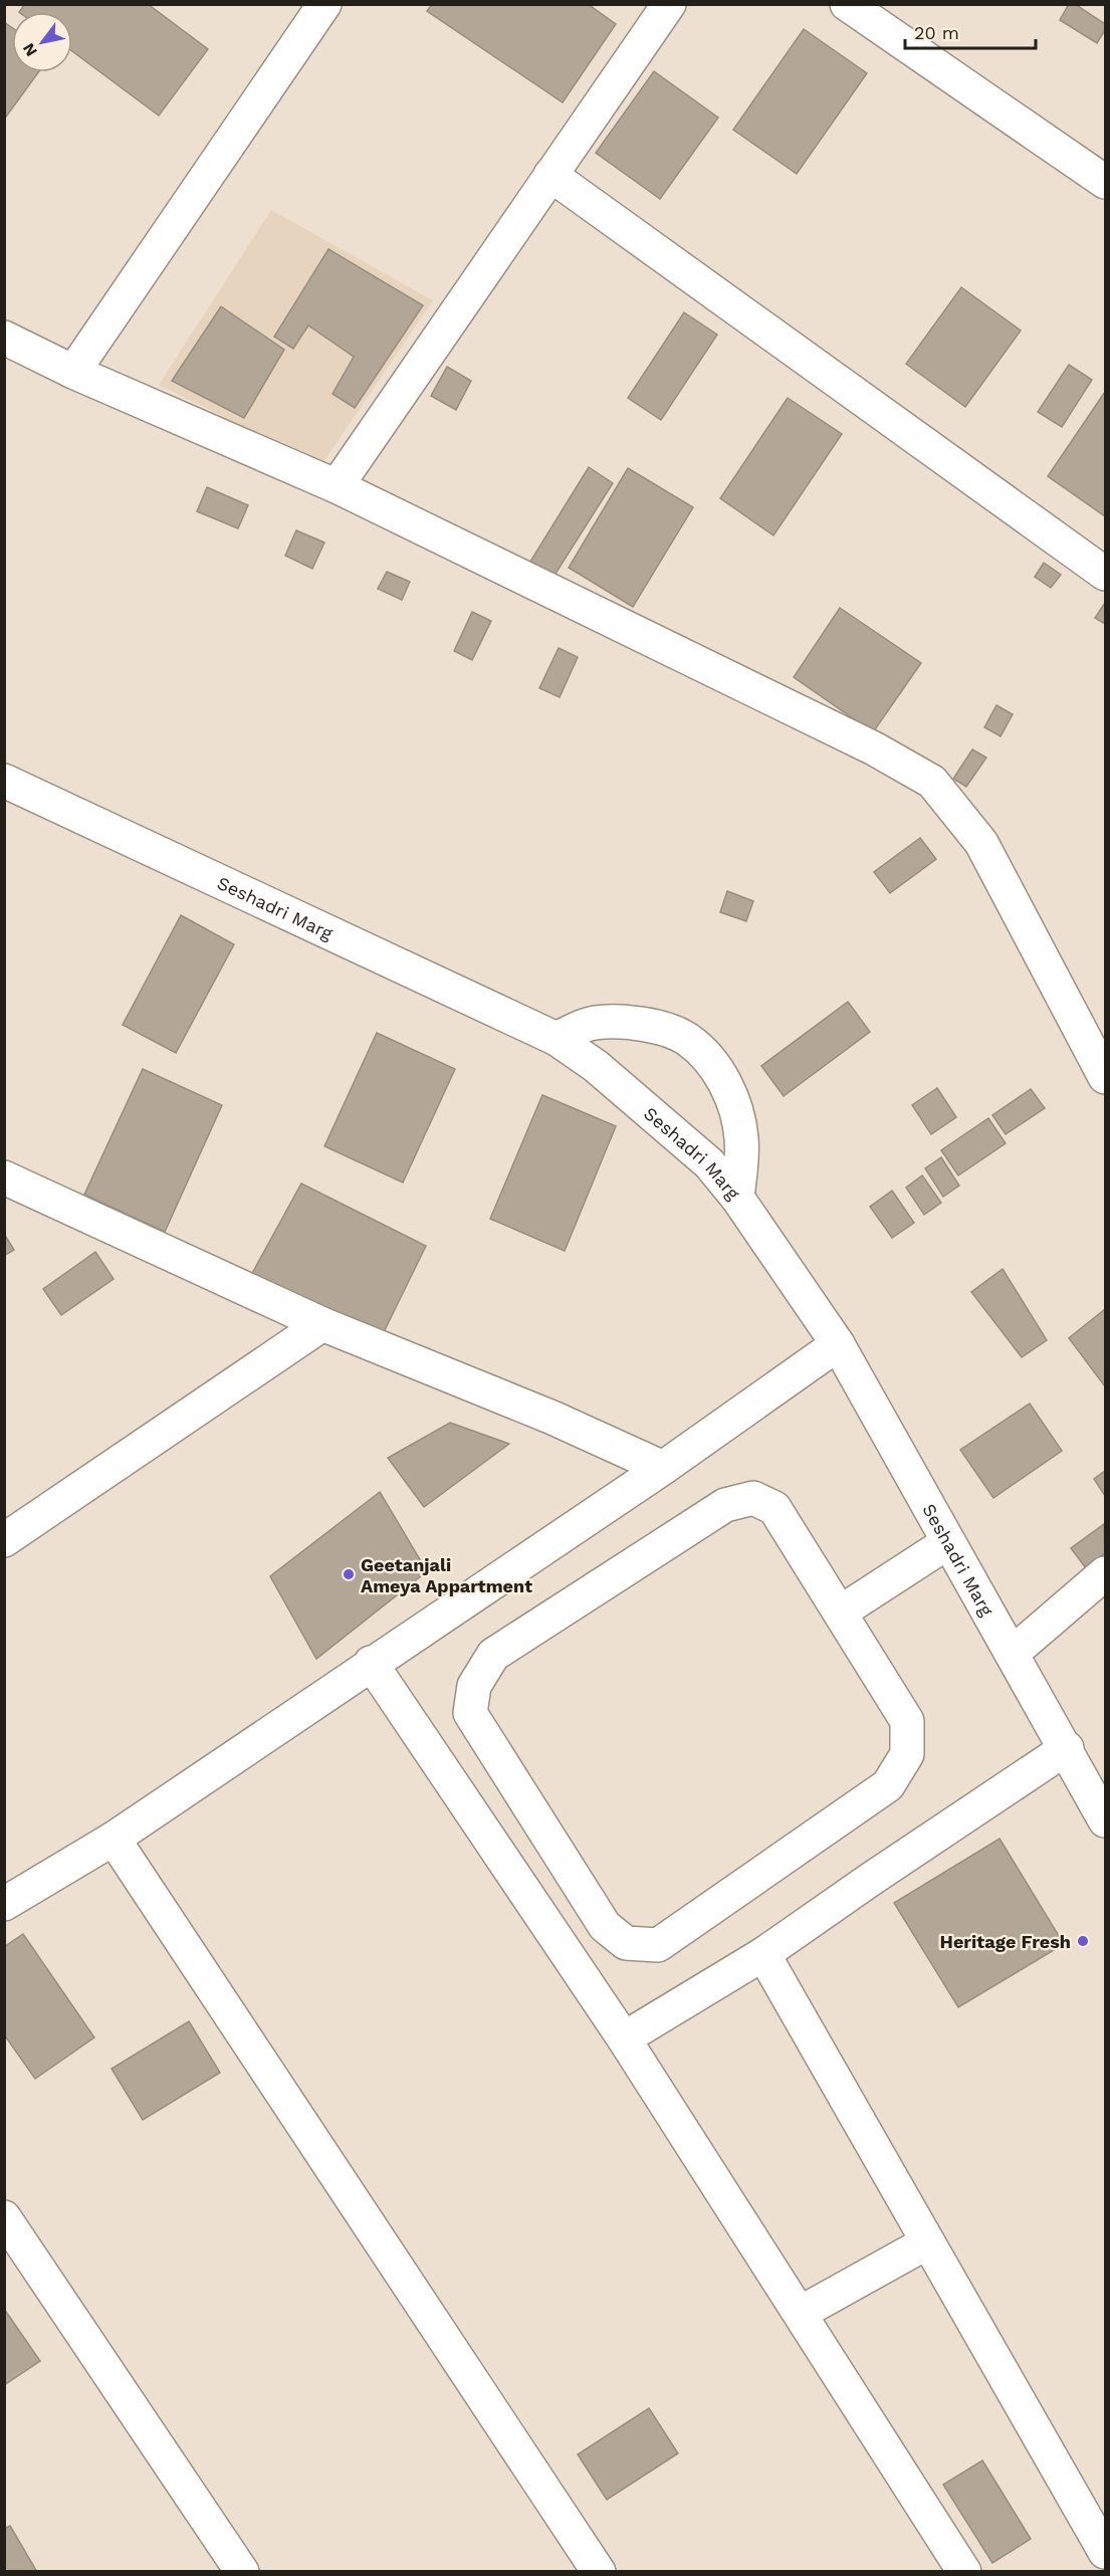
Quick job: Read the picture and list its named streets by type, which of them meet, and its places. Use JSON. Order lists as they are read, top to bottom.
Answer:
{
  "streets": {
    "street": ["Seshadri Marg"]
  },
  "places": ["Geetanjali Ameya Appartment", "Heritage Fresh"],
  "scale_bar": "20 m",
  "north": "bottom left"
}
